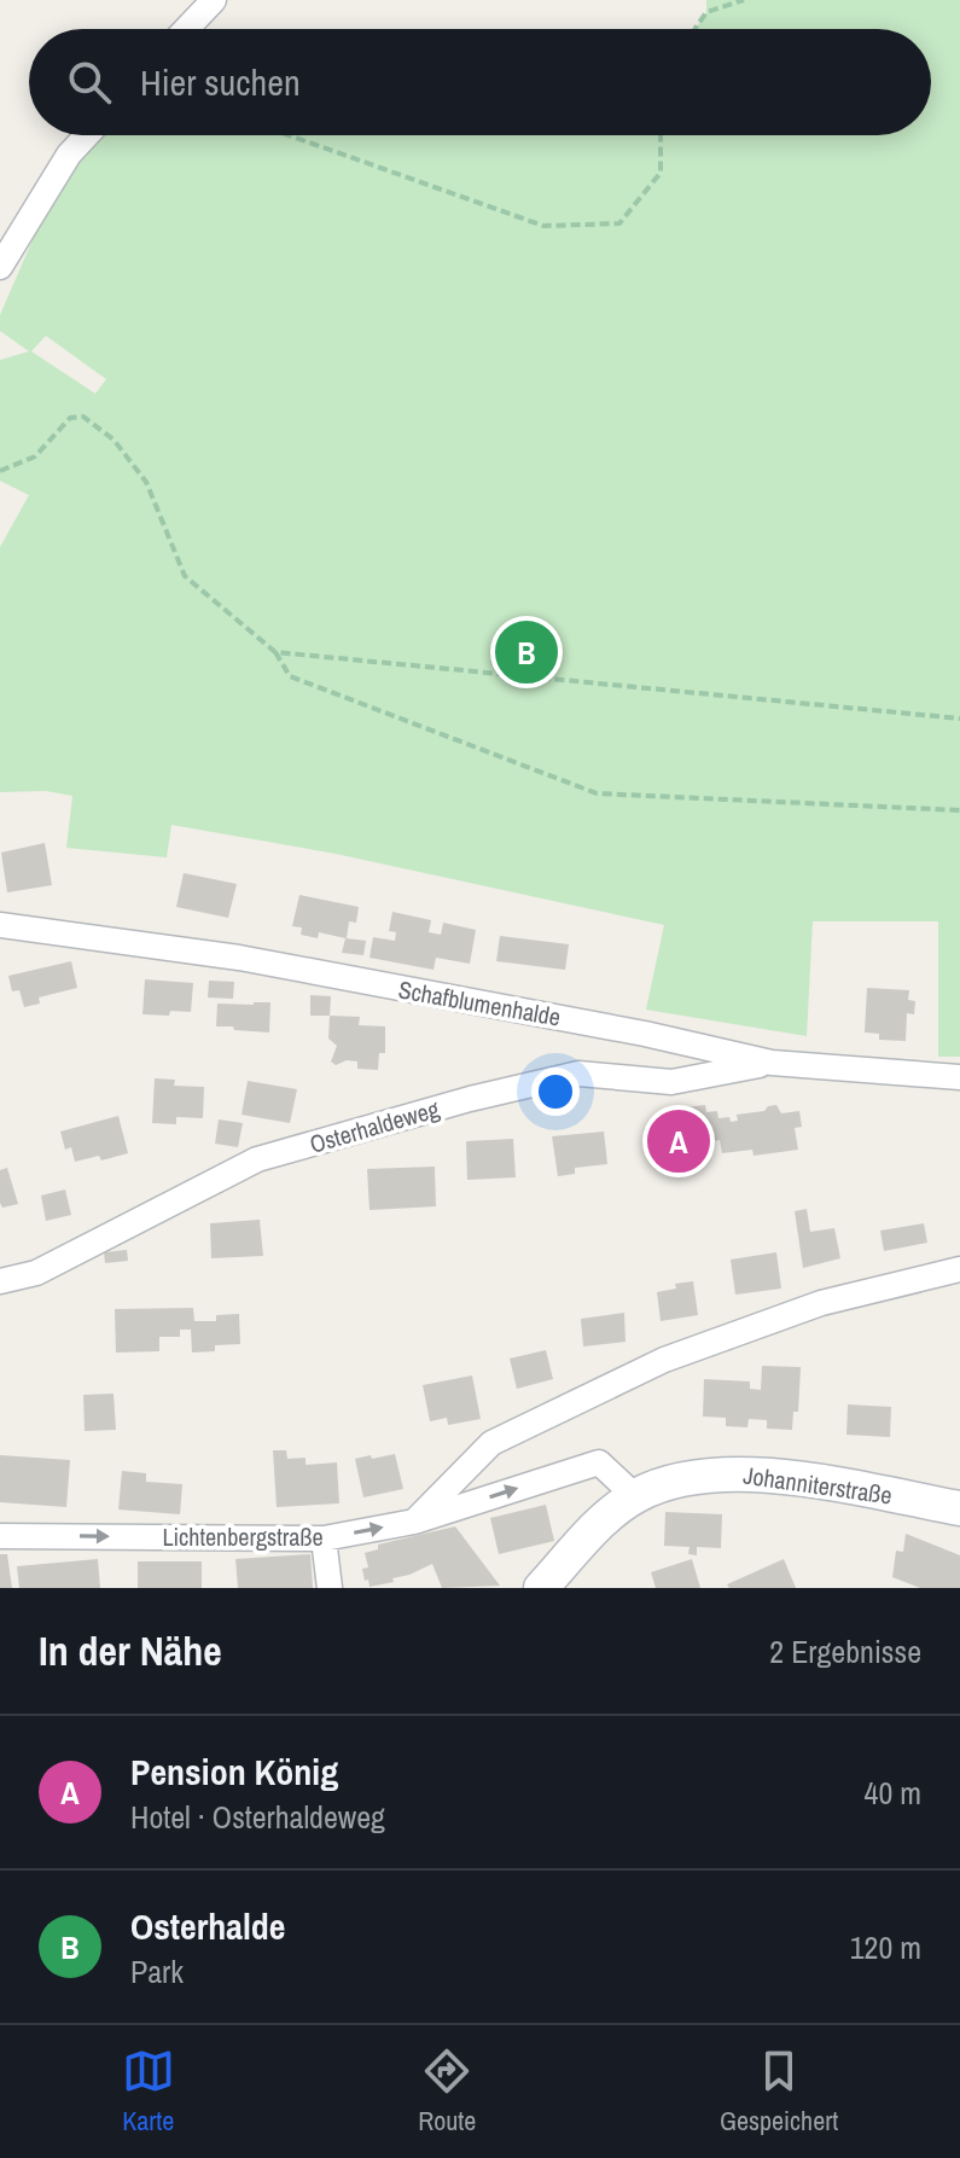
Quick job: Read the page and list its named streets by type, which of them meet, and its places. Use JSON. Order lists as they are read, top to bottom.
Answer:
{
  "streets": {
    "street": [
      "Schafblumenhalde",
      "Osterhaldeweg",
      "Johanniterstraße",
      "Lichtenbergstraße"
    ]
  },
  "crossings": [
    ["Schafblumenhalde", "Osterhaldeweg"],
    ["Johanniterstraße", "Lichtenbergstraße"]
  ],
  "page": {
    "search": "Hier suchen",
    "pins": ["B", "A"],
    "heading": ["In der Nähe", "2 Ergebnisse"],
    "list": [
      {
        "mark": "A",
        "name": "Pension König",
        "note": "Hotel · Osterhaldeweg",
        "value": "40 m"
      },
      {
        "mark": "B",
        "name": "Osterhalde",
        "note": "Park",
        "value": "120 m"
      }
    ],
    "nav": ["Karte", "Route", "Gespeichert"]
  }
}
